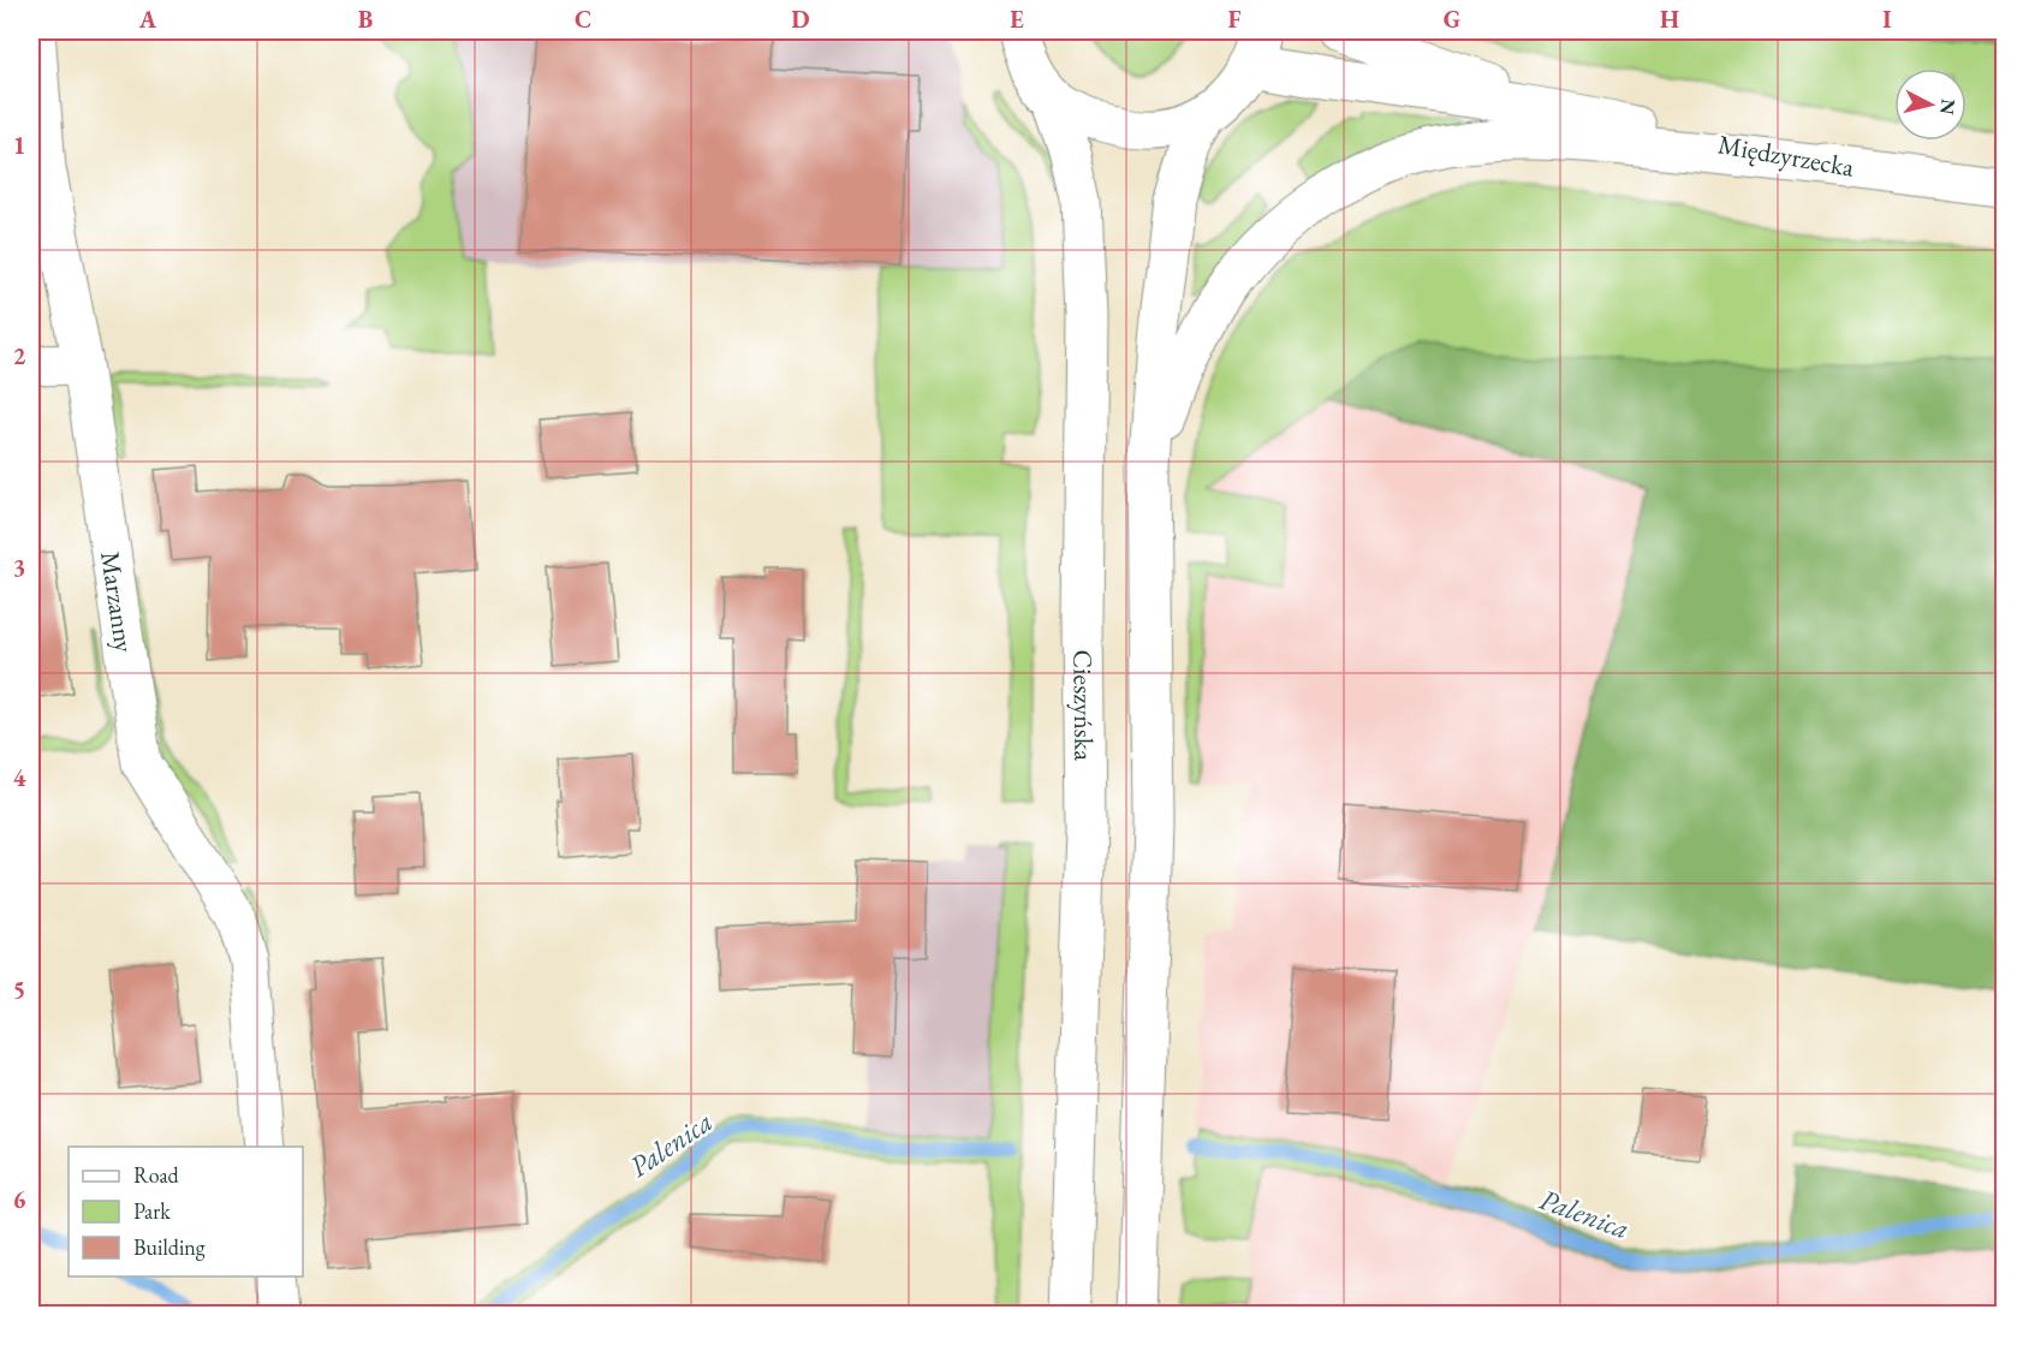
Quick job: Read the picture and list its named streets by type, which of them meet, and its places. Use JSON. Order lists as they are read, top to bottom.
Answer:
{
  "streets": {
    "main road": ["Międzyrzecka", "Marzanny", "Cieszyńska"]
  },
  "water": ["Palenica"],
  "legend": ["Road", "Park", "Building"],
  "north": "right",
  "grid": {
    "columns": [
      "A",
      "B",
      "C",
      "D",
      "E",
      "F",
      "G",
      "H",
      "I"
    ],
    "rows": [
      "1",
      "2",
      "3",
      "4",
      "5",
      "6"
    ]
  }
}
